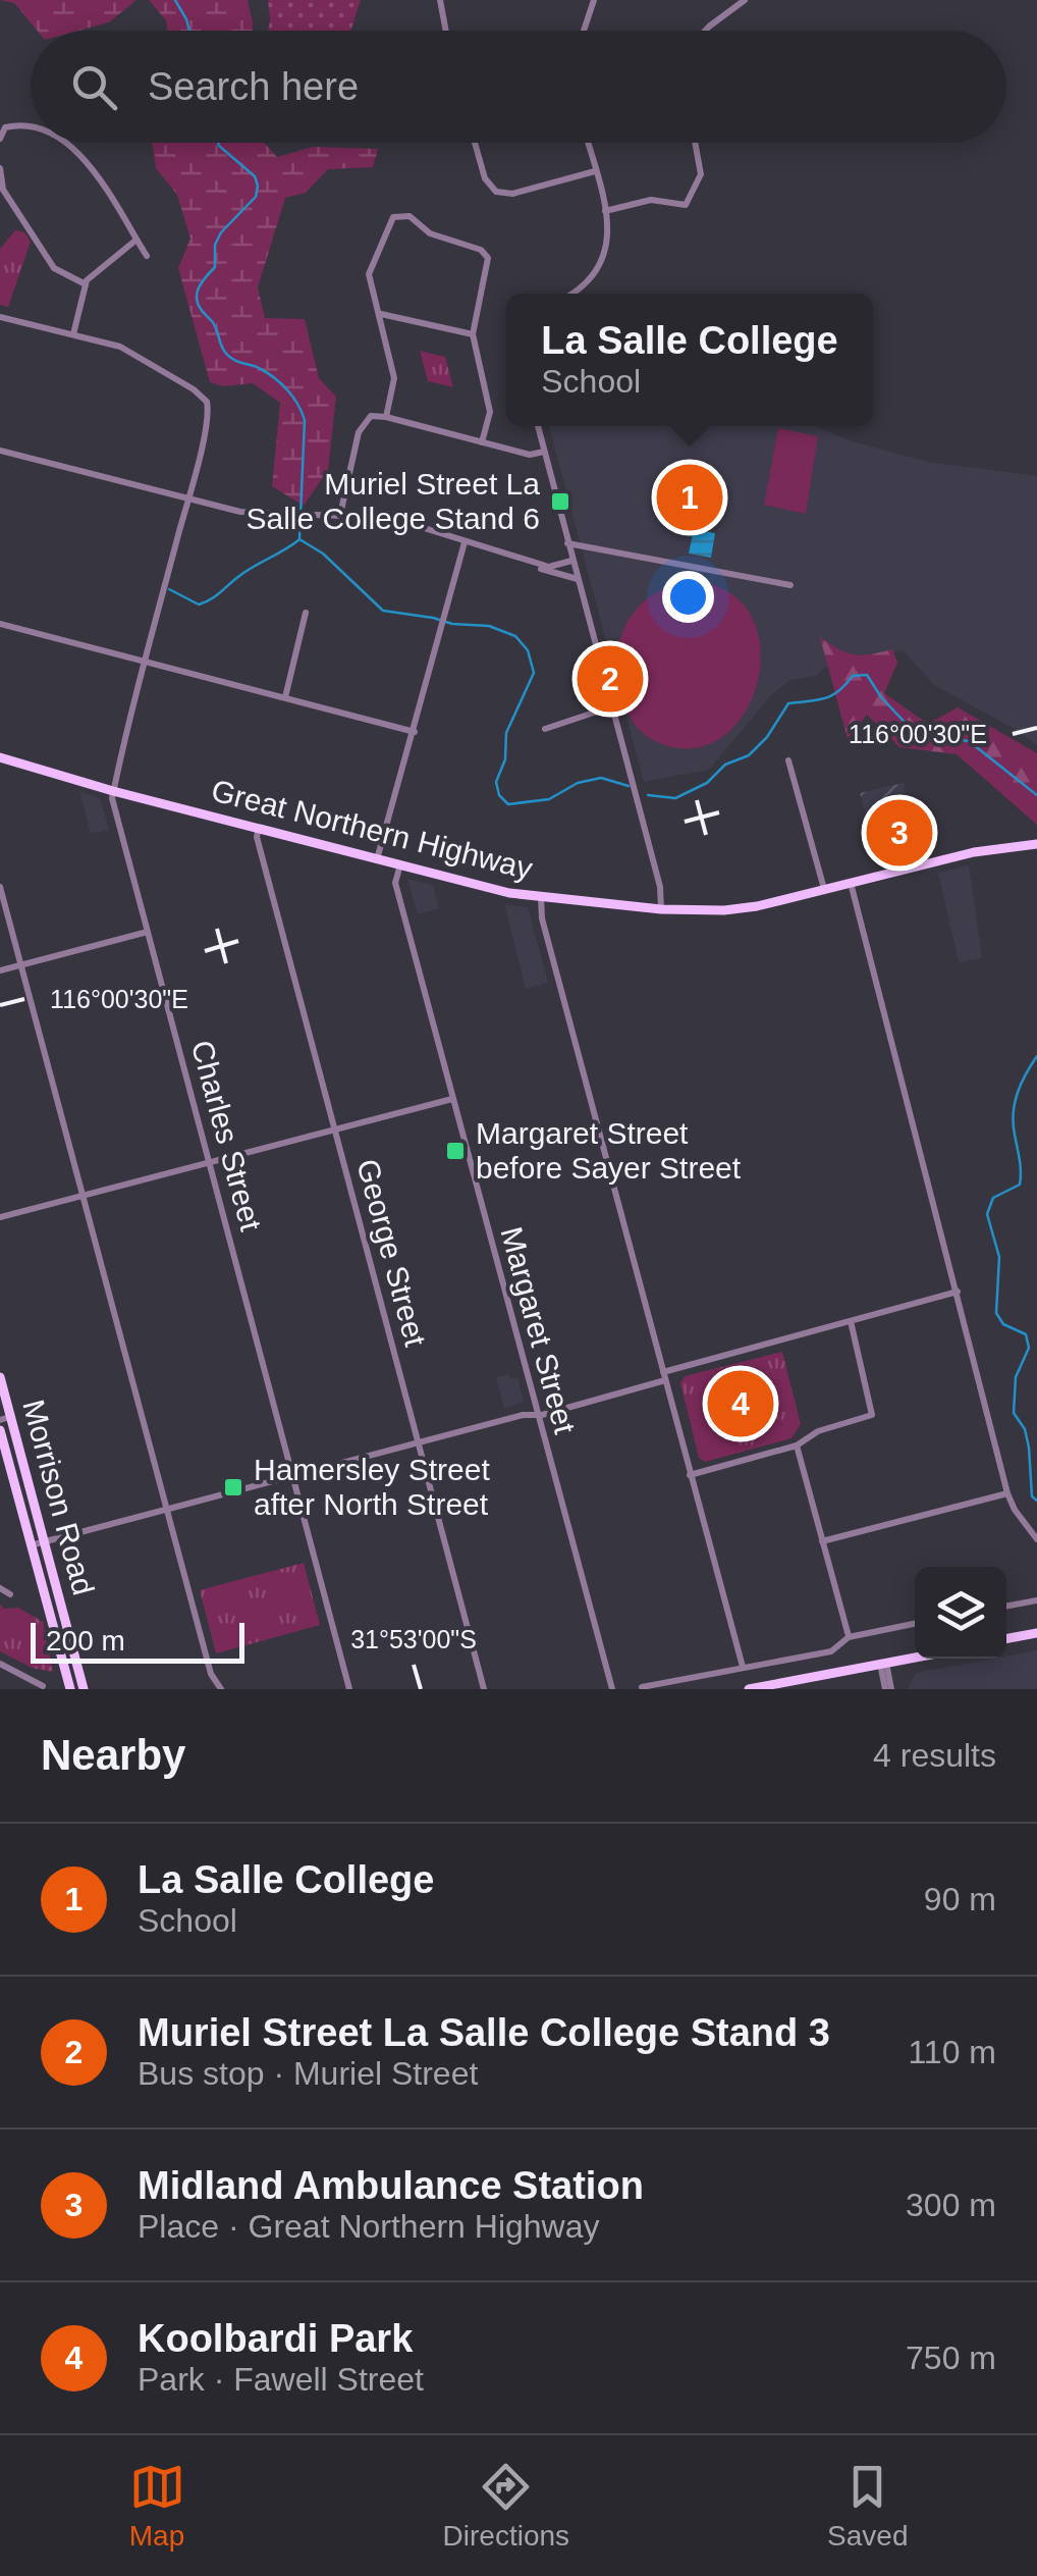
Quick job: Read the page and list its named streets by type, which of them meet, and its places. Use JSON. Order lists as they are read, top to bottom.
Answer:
{
  "streets": {
    "main road": ["Great Northern Highway", "Morrison Road"],
    "street": ["Charles Street", "George Street", "Margaret Street"]
  },
  "crossings": [
    ["Great Northern Highway", "Charles Street"],
    ["Great Northern Highway", "George Street"],
    ["Great Northern Highway", "Margaret Street"]
  ],
  "places": {
    "transit": ["Muriel Street La Salle College Stand 6", "Margaret Street before Sayer Street", "Hamersley Street after North Street"]
  },
  "scale_bar": "200 m",
  "page": {
    "search": "Search here",
    "popup": ["La Salle College", "School"],
    "pins": [
      "1",
      "2",
      "3",
      "4"
    ],
    "scale": "200 m",
    "heading": ["Nearby", "4 results"],
    "list": [
      {
        "mark": "1",
        "name": "La Salle College",
        "note": "School",
        "value": "90 m"
      },
      {
        "mark": "2",
        "name": "Muriel Street La Salle College Stand 3",
        "note": "Bus stop · Muriel Street",
        "value": "110 m"
      },
      {
        "mark": "3",
        "name": "Midland Ambulance Station",
        "note": "Place · Great Northern Highway",
        "value": "300 m"
      },
      {
        "mark": "4",
        "name": "Koolbardi Park",
        "note": "Park · Fawell Street",
        "value": "750 m"
      }
    ],
    "nav": ["Map", "Directions", "Saved"]
  },
  "coordinates": ["116°00'30\"E", "31°53'00\"S"]
}
